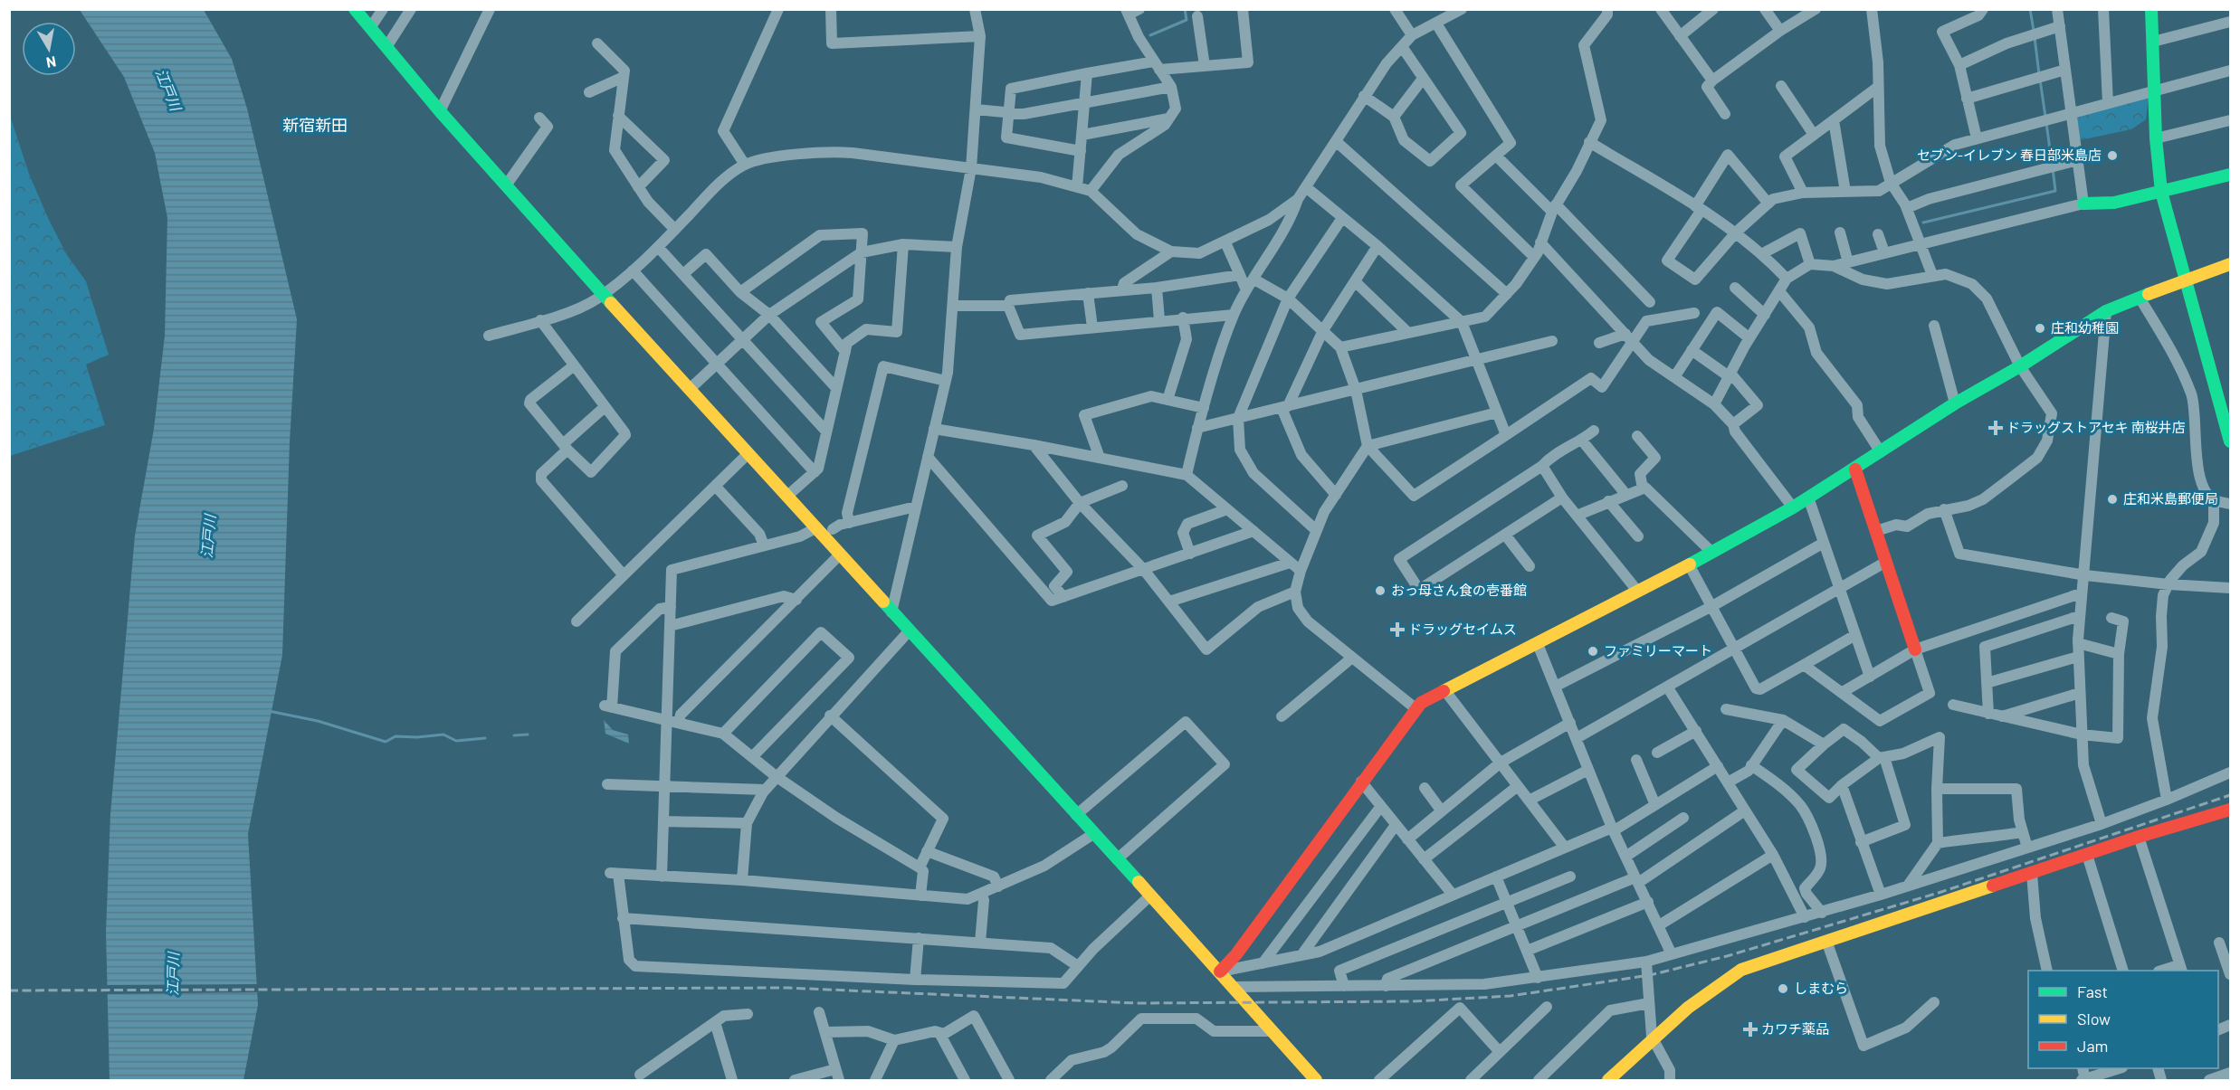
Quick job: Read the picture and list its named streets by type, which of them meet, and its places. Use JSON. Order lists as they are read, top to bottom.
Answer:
{
  "districts": ["新宿新田"],
  "water": ["江戸川"],
  "places": {
    "other": [
      "セブン-イレブン 春日部米島店",
      "庄和幼稚園",
      "庄和米島郵便局",
      "おっ母さん食の壱番館",
      "ファミリーマート",
      "しまむら"
    ],
    "health": ["ドラッグストアセキ 南桜井店", "ドラッグセイムス", "カワチ薬品"]
  },
  "legend": ["Fast", "Slow", "Jam"],
  "north": "bottom"
}
